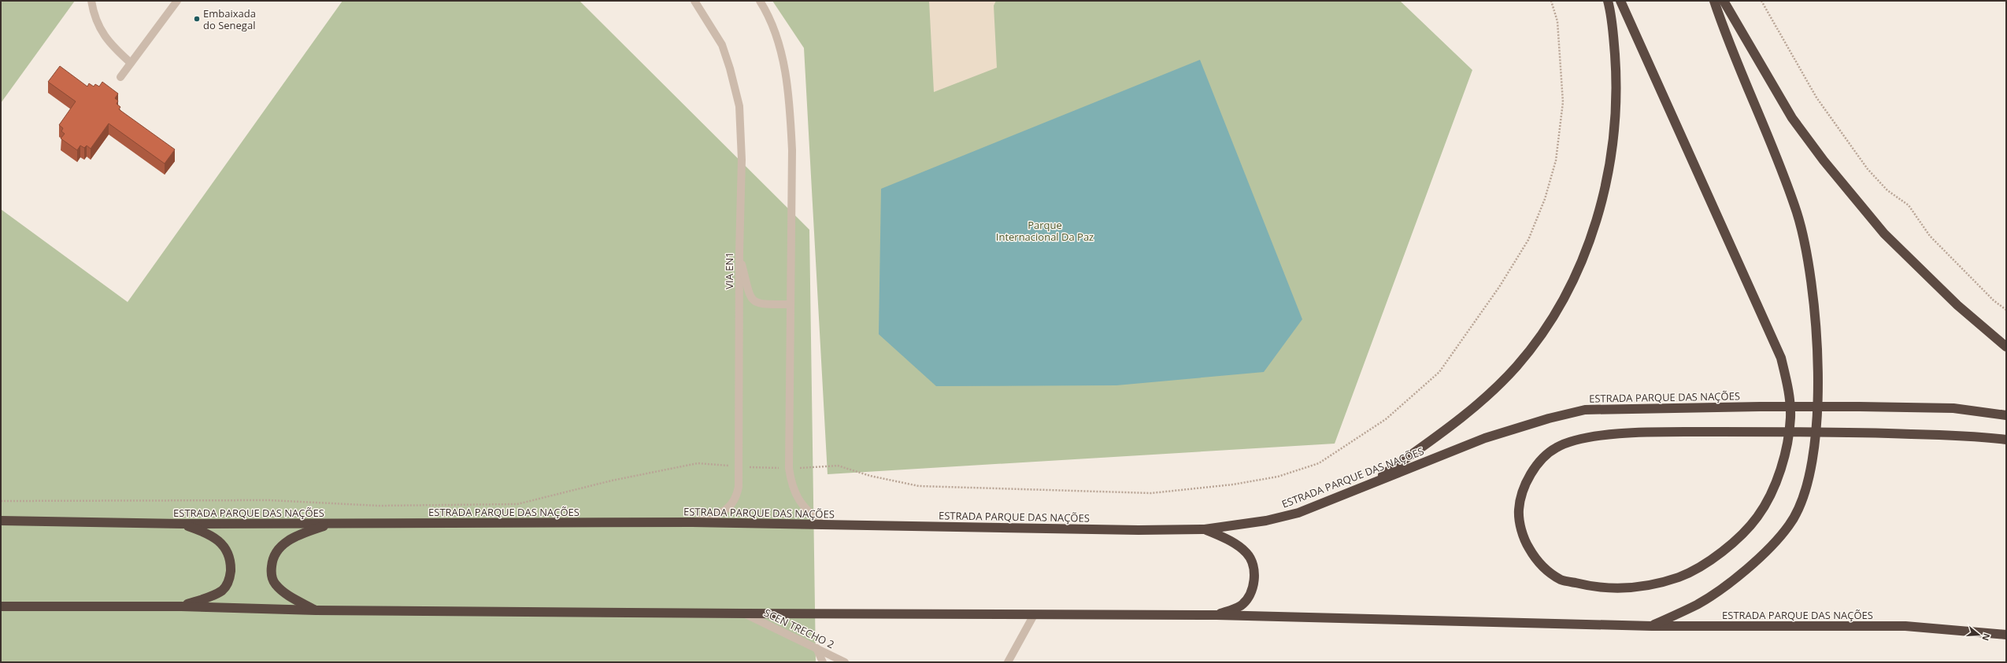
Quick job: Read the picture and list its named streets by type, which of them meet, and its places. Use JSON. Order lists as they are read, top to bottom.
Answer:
{
  "streets": {
    "highway": ["ESTRADA PARQUE DAS NAÇÕES"],
    "street": ["VIA EN1", "SCEN TRECHO 2"]
  },
  "crossings": [
    ["VIA EN1", "ESTRADA PARQUE DAS NAÇÕES"],
    ["ESTRADA PARQUE DAS NAÇÕES", "SCEN TRECHO 2"]
  ],
  "parks": ["Parque Internacional Da Paz"],
  "places": ["Embaixada do Senegal"],
  "north": "right"
}
